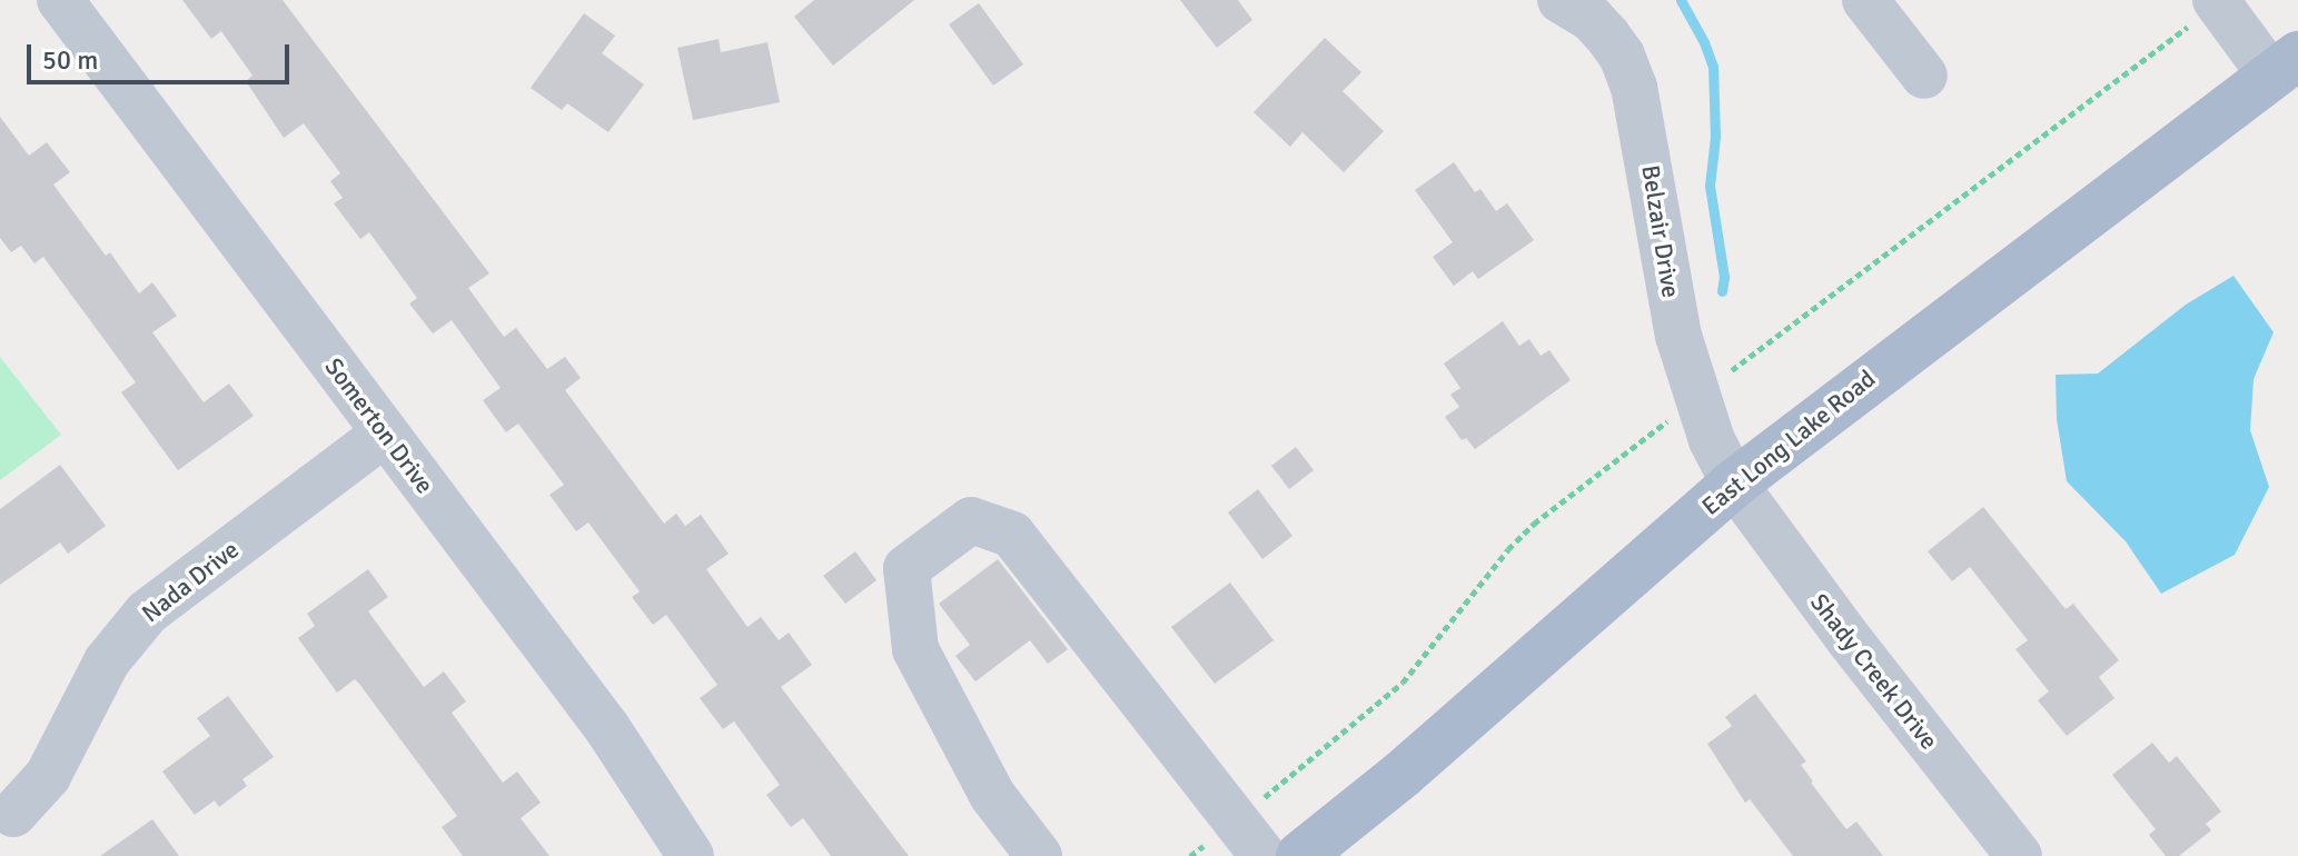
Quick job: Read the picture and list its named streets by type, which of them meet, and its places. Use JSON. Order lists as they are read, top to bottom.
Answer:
{
  "streets": {
    "main road": ["East Long Lake Road"],
    "street": [
      "Belzair Drive",
      "Somerton Drive",
      "Nada Drive",
      "Shady Creek Drive"
    ]
  },
  "crossings": [
    ["Belzair Drive", "East Long Lake Road"],
    ["Belzair Drive", "Shady Creek Drive"],
    ["Somerton Drive", "Nada Drive"],
    ["East Long Lake Road", "Shady Creek Drive"]
  ],
  "scale_bar": "50 m"
}
